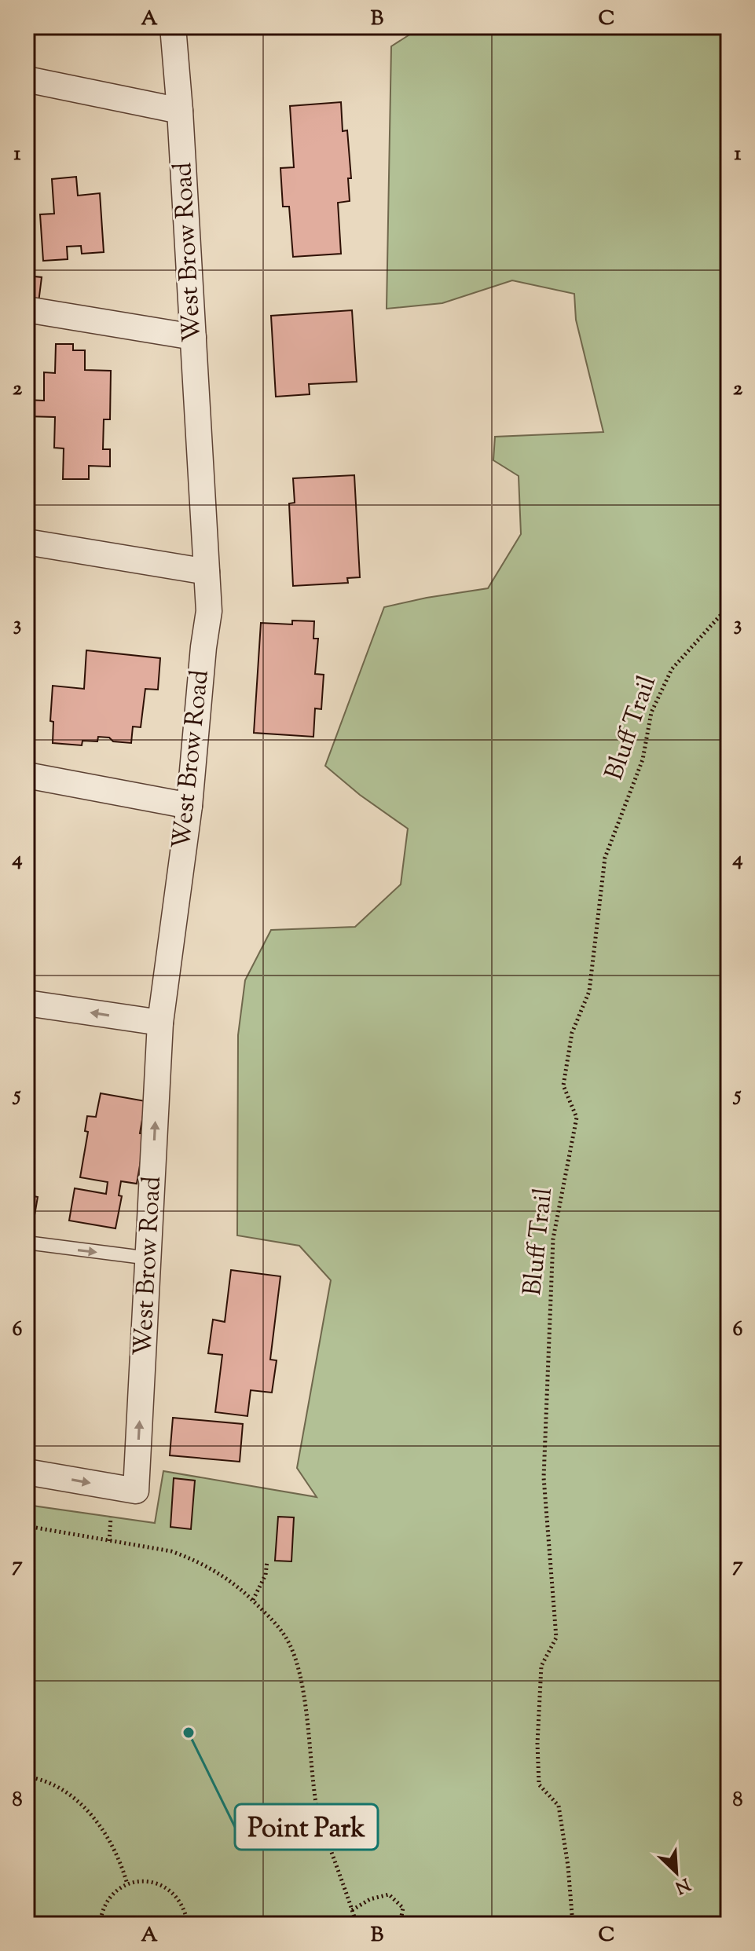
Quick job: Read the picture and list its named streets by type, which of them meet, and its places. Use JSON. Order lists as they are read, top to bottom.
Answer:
{
  "streets": {
    "street": ["West Brow Road"],
    "path": ["Bluff Trail"]
  },
  "places": ["Point Park"],
  "north": "bottom right",
  "grid": {
    "columns": ["A", "B", "C"],
    "rows": [
      "1",
      "2",
      "3",
      "4",
      "5",
      "6",
      "7",
      "8"
    ]
  }
}
